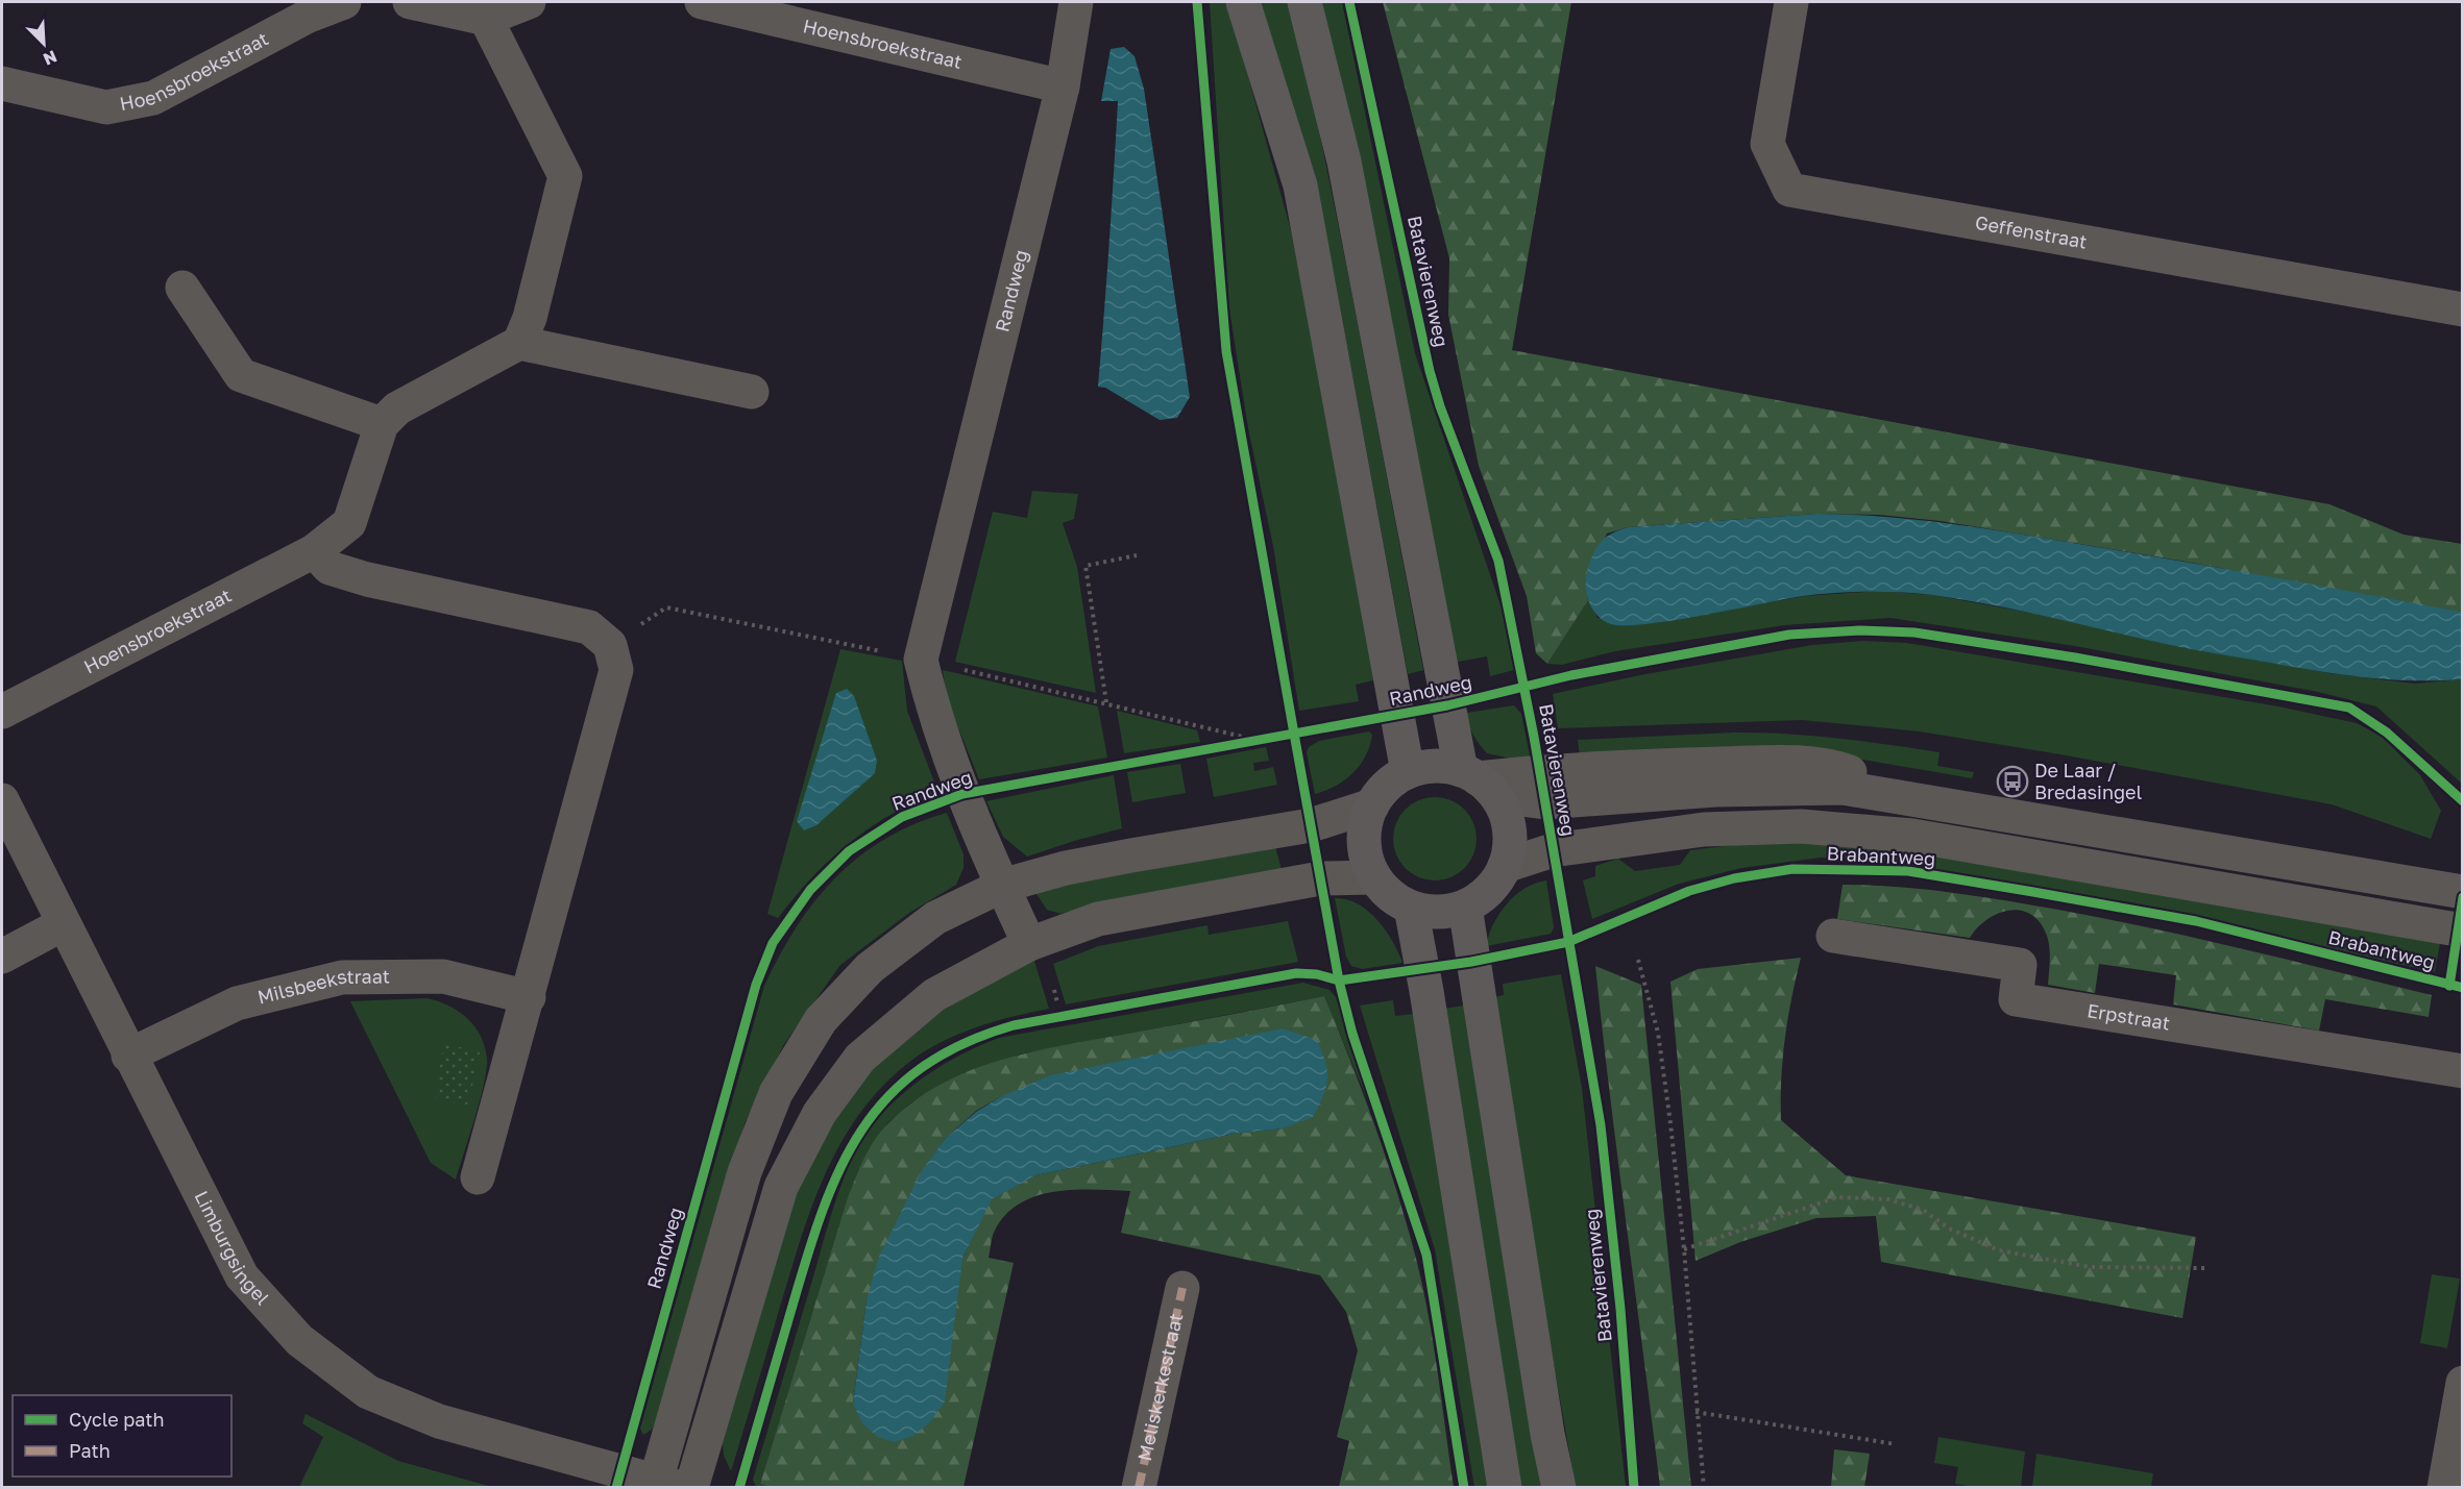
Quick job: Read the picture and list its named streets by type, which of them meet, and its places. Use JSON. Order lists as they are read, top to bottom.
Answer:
{
  "streets": {
    "street": [
      "Hoensbroekstraat",
      "Geffenstraat",
      "Randweg",
      "Brabantweg",
      "Milsbeekstraat",
      "Erpstraat",
      "Limburgsingel",
      "Meliskerkestraat"
    ],
    "cycle path": ["Batavierenweg"]
  },
  "crossings": [
    ["Hoensbroekstraat", "Randweg"],
    ["Milsbeekstraat", "Limburgsingel"]
  ],
  "places": {
    "bus stop": ["De Laar / Bredasingel"]
  },
  "legend": ["Cycle path", "Path"],
  "north": "bottom right"
}
